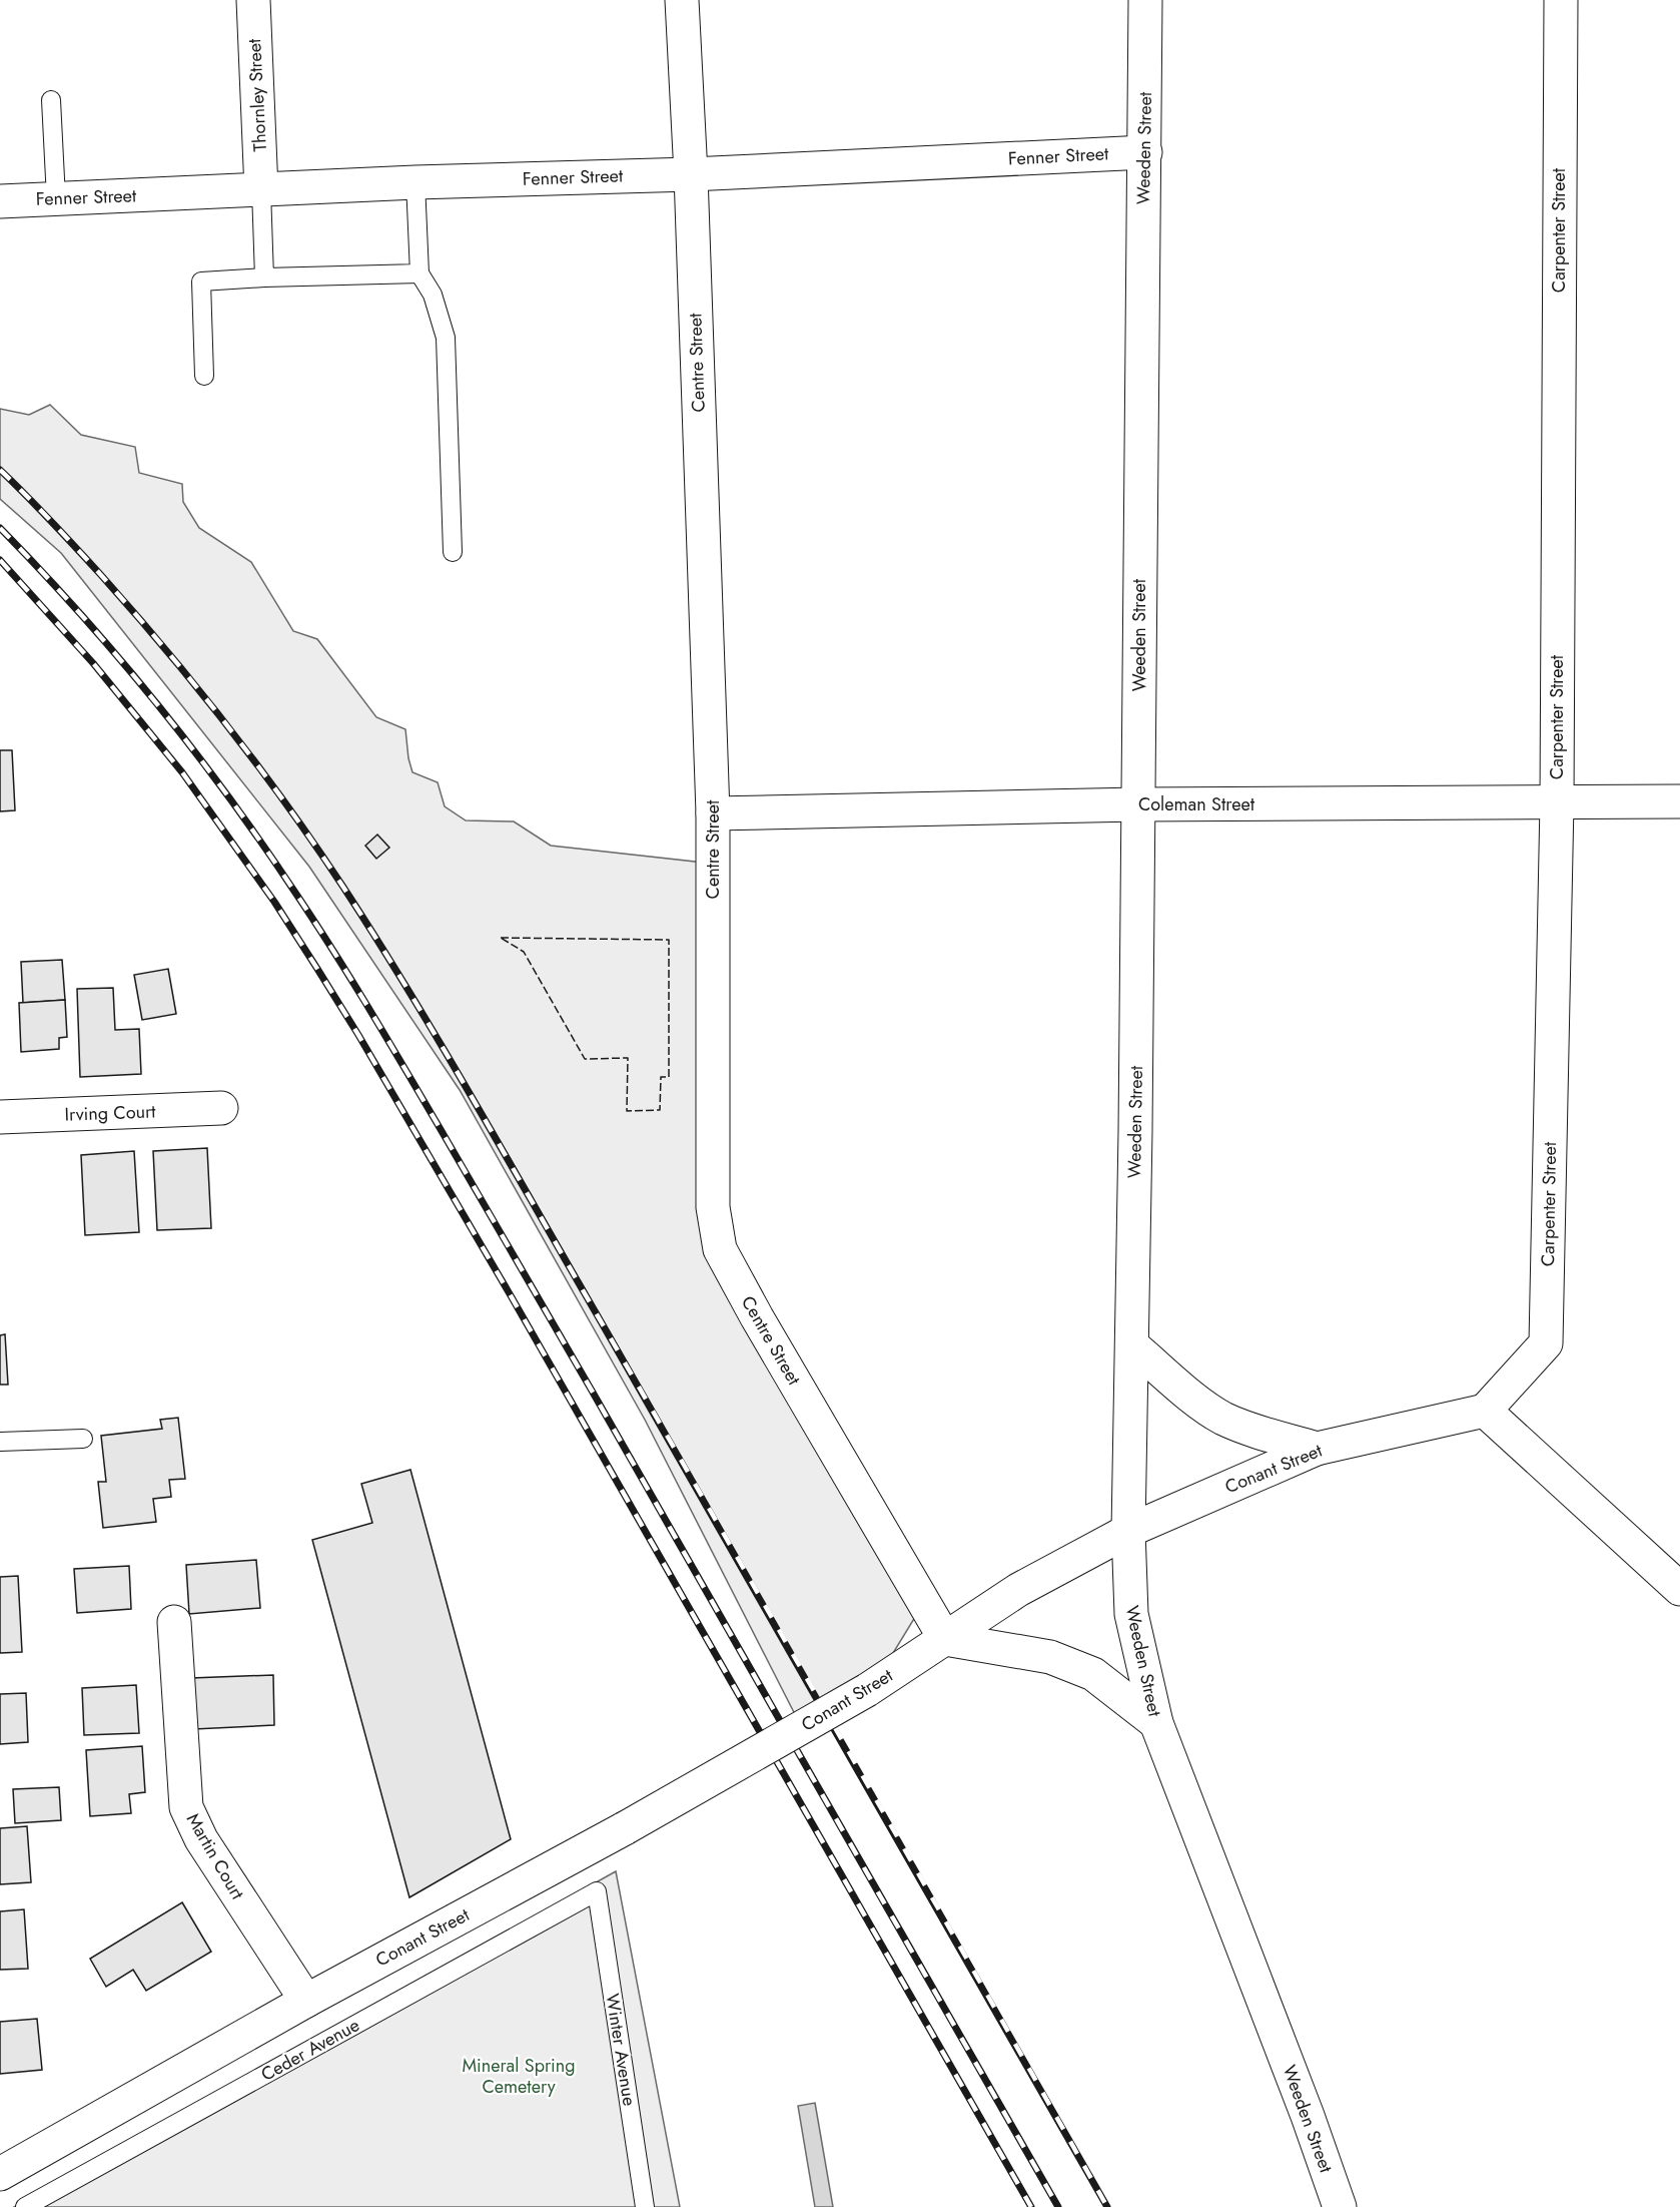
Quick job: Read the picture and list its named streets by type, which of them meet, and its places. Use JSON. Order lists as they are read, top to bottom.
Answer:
{
  "streets": {
    "street": [
      "Thornley Street",
      "Weeden Street",
      "Fenner Street",
      "Carpenter Street",
      "Centre Street",
      "Coleman Street",
      "Irving Court",
      "Conant Street",
      "Martin Court"
    ],
    "lane": ["Ceder Avenue", "Winter Avenue"]
  },
  "crossings": [
    ["Thornley Street", "Fenner Street"],
    ["Weeden Street", "Fenner Street"],
    ["Weeden Street", "Coleman Street"],
    ["Weeden Street", "Conant Street"],
    ["Fenner Street", "Centre Street"],
    ["Carpenter Street", "Coleman Street"],
    ["Carpenter Street", "Conant Street"],
    ["Centre Street", "Coleman Street"],
    ["Centre Street", "Conant Street"],
    ["Conant Street", "Martin Court"],
    ["Ceder Avenue", "Winter Avenue"]
  ],
  "parks": ["Mineral Spring Cemetery"]
}
